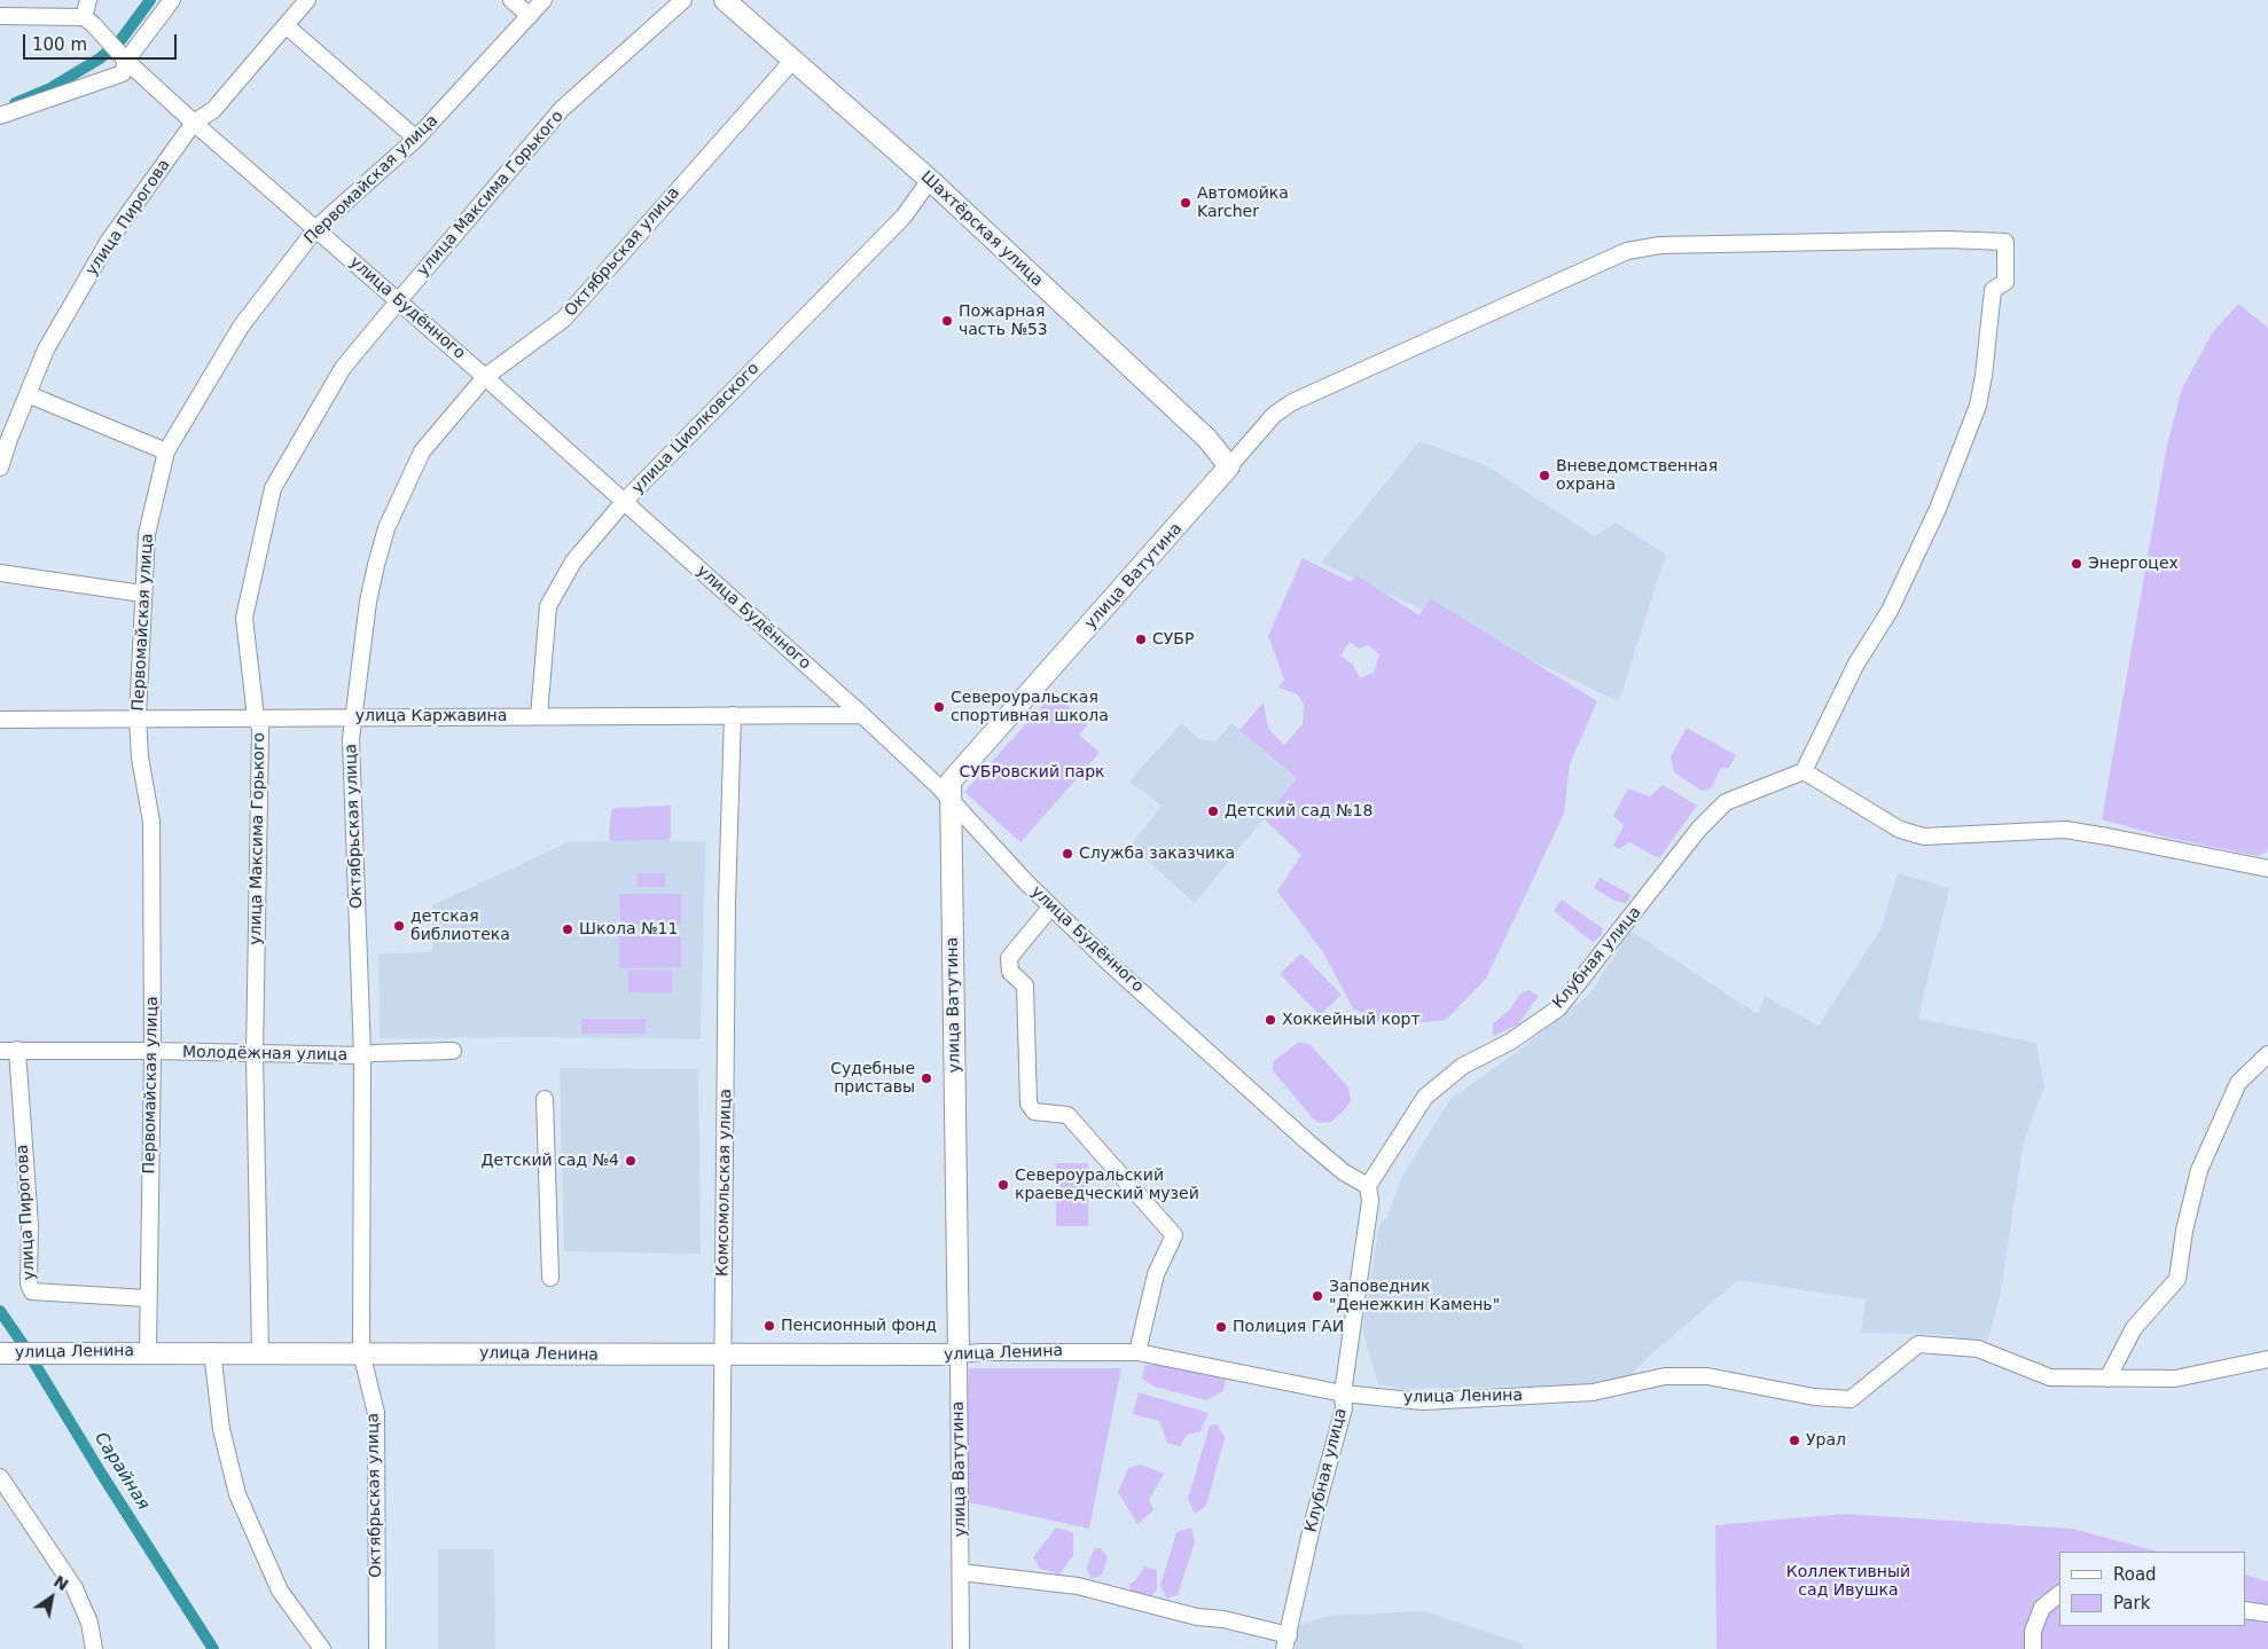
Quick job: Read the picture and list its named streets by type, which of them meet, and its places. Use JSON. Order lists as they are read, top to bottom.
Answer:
{
  "streets": {
    "main road": ["Шахтёрская улица", "улица Ватутина", "улица Ленина"],
    "street": [
      "Первомайская улица",
      "улица Максима Горького",
      "улица Пирогова",
      "Октябрьская улица",
      "улица Будённого",
      "улица Циолковского",
      "улица Каржавина",
      "Клубная улица",
      "Молодёжная улица",
      "Комсомольская улица"
    ]
  },
  "crossings": [
    ["Первомайская улица", "улица Пирогова"],
    ["Первомайская улица", "улица Будённого"],
    ["Первомайская улица", "улица Каржавина"],
    ["Первомайская улица", "Молодёжная улица"],
    ["Первомайская улица", "улица Ленина"],
    ["улица Максима Горького", "улица Будённого"],
    ["улица Максима Горького", "улица Каржавина"],
    ["улица Максима Горького", "Молодёжная улица"],
    ["улица Максима Горького", "улица Ленина"],
    ["улица Пирогова", "улица Будённого"],
    ["улица Пирогова", "Молодёжная улица"],
    ["Шахтёрская улица", "Октябрьская улица"],
    ["Шахтёрская улица", "улица Циолковского"],
    ["Шахтёрская улица", "улица Ватутина"],
    ["Октябрьская улица", "улица Будённого"],
    ["Октябрьская улица", "улица Каржавина"],
    ["Октябрьская улица", "Молодёжная улица"],
    ["Октябрьская улица", "улица Ленина"],
    ["улица Будённого", "улица Циолковского"],
    ["улица Будённого", "улица Ватутина"],
    ["улица Будённого", "улица Каржавина"],
    ["улица Будённого", "Клубная улица"],
    ["улица Циолковского", "улица Каржавина"],
    ["улица Ватутина", "улица Ленина"],
    ["улица Каржавина", "Комсомольская улица"],
    ["Клубная улица", "улица Ленина"],
    ["Комсомольская улица", "улица Ленина"]
  ],
  "water": ["Сарайная"],
  "parks": ["СУБРовский парк", "Коллективный сад Ивушка"],
  "places": [
    "Автомойка Karcher",
    "Пожарная часть №53",
    "Вневедомственная охрана",
    "Энергоцех",
    "СУБР",
    "Североуральская спортивная школа",
    "Детский сад №18",
    "Служба заказчика",
    "детская библиотека",
    "Школа №11",
    "Хоккейный корт",
    "Судебные приставы",
    "Детский сад №4",
    "Североуральский краеведческий музей",
    "Заповедник \"Денежкин Камень\"",
    "Пенсионный фонд",
    "Полиция ГАИ",
    "Урал"
  ],
  "legend": ["Road", "Park"],
  "scale_bar": "100 m",
  "north": "top right"
}
